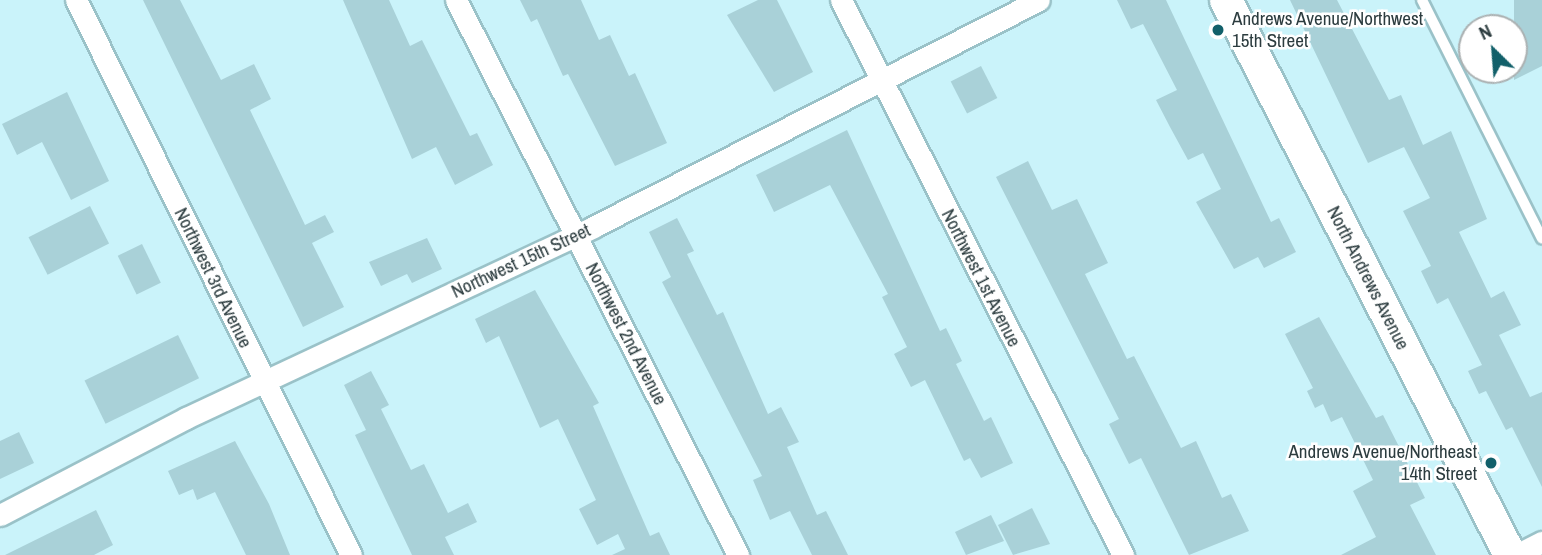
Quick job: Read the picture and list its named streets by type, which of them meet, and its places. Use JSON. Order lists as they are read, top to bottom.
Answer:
{
  "streets": {
    "main road": ["North Andrews Avenue"],
    "street": [
      "Northwest 15th Street",
      "Northwest 3rd Avenue",
      "Northwest 1st Avenue",
      "Northwest 2nd Avenue"
    ]
  },
  "crossings": [
    ["Northwest 15th Street", "Northwest 3rd Avenue"],
    ["Northwest 15th Street", "Northwest 1st Avenue"],
    ["Northwest 15th Street", "Northwest 2nd Avenue"]
  ],
  "places": ["Andrews Avenue/Northwest 15th Street", "Andrews Avenue/Northeast 14th Street"],
  "north": "top left"
}
